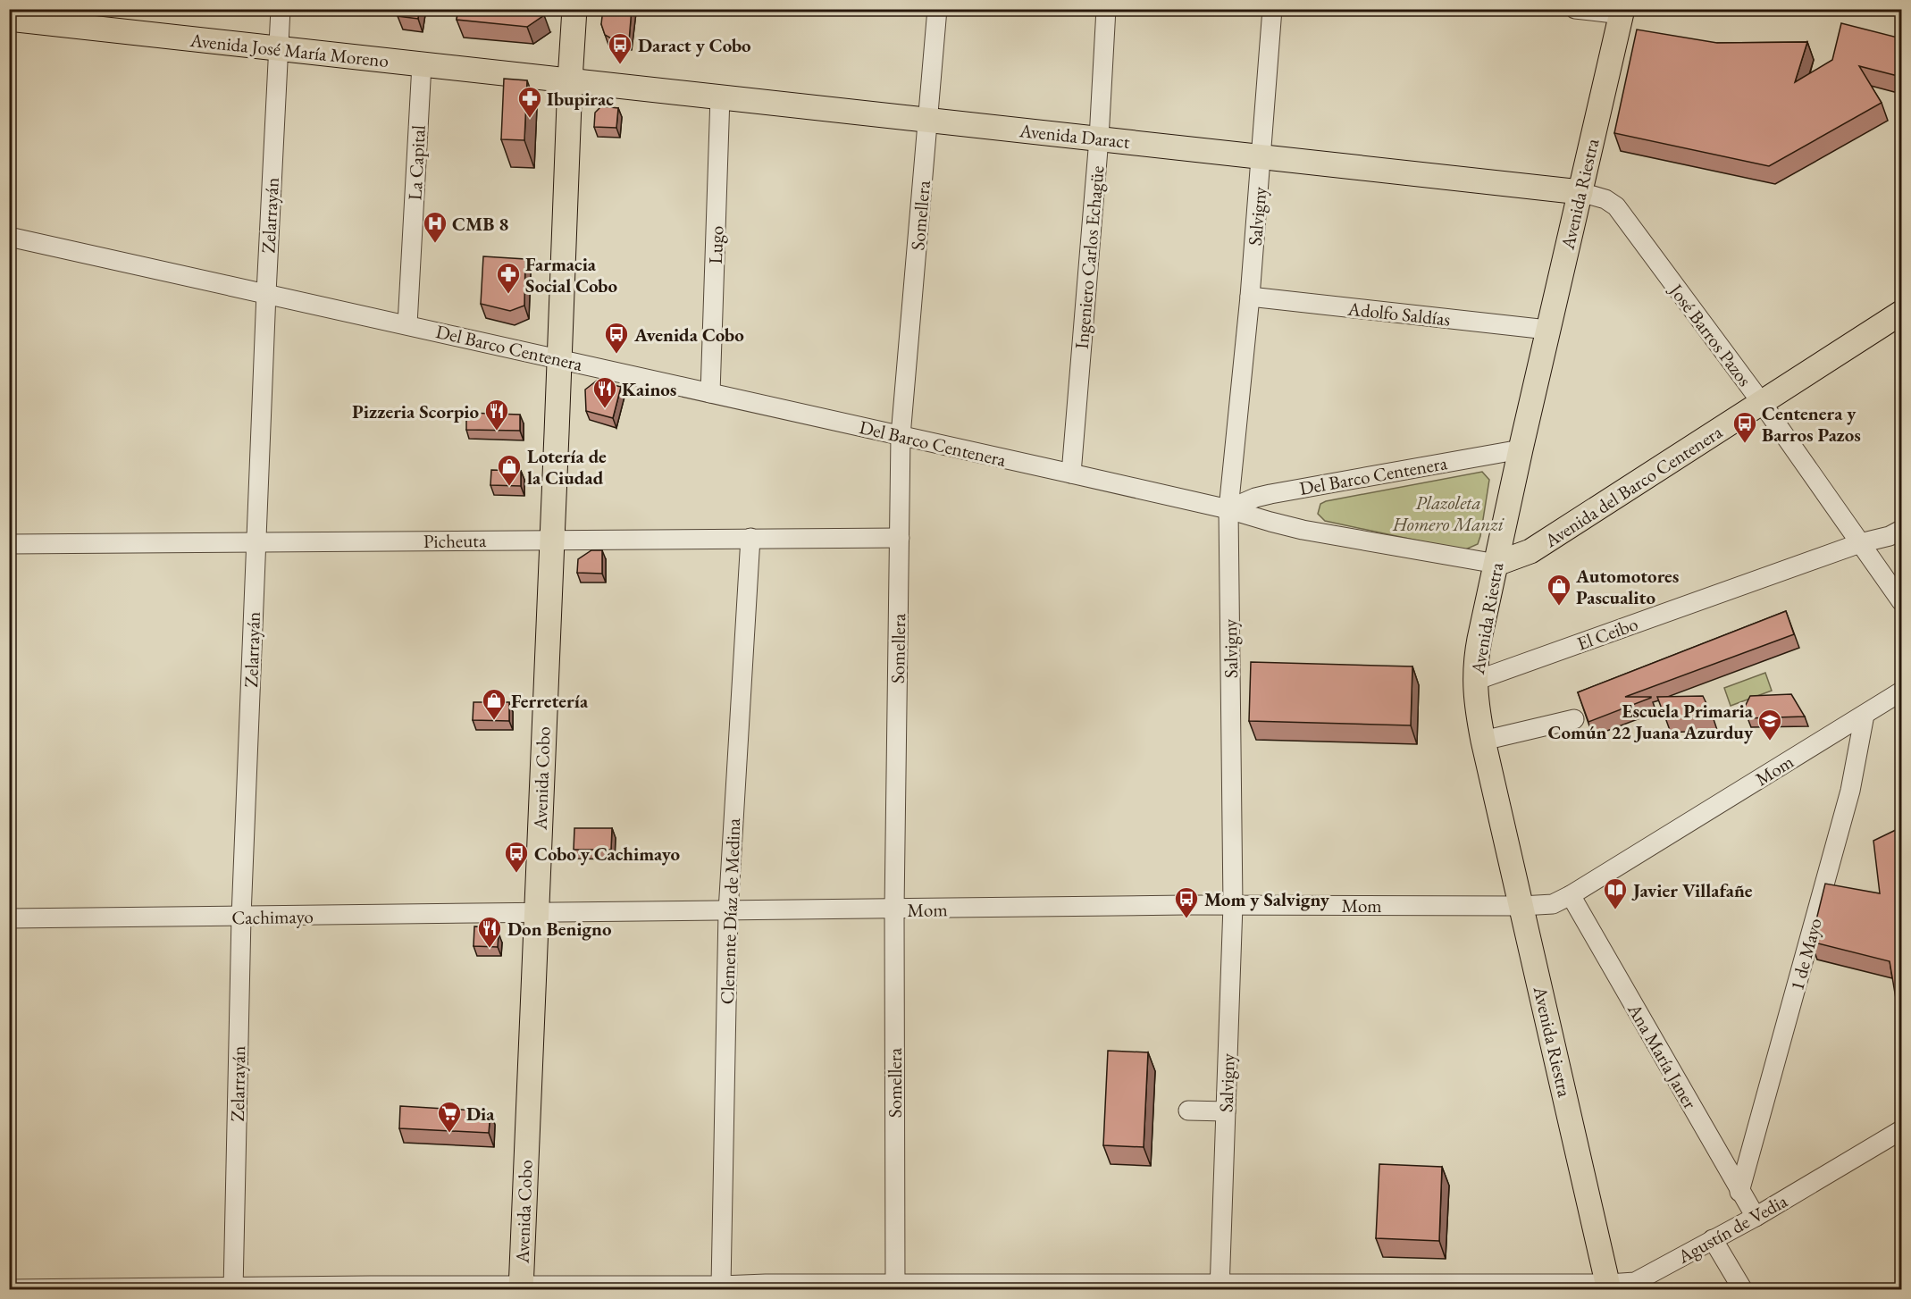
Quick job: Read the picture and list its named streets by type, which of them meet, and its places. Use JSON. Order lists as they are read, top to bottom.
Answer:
{
  "streets": {
    "main road": [
      "Avenida José María Moreno",
      "Avenida Daract",
      "Avenida Riestra",
      "Avenida del Barco Centenera",
      "Avenida Cobo"
    ],
    "street": [
      "La Capital",
      "Zelarrayán",
      "Somellera",
      "Salvigny",
      "Lugo",
      "Ingeniero Carlos Echagüe",
      "Adolfo Saldías",
      "José Barros Pazos",
      "Del Barco Centenera",
      "Picheuta",
      "El Ceibo",
      "Mom",
      "Clemente Díaz de Medina",
      "Cachimayo",
      "1 de Mayo",
      "Ana María Janer",
      "Agustín de Vedia"
    ]
  },
  "crossings": [
    ["Avenida José María Moreno", "Avenida Daract"],
    ["Avenida José María Moreno", "La Capital"],
    ["Avenida José María Moreno", "Zelarrayán"],
    ["Avenida José María Moreno", "Avenida Cobo"],
    ["Avenida Daract", "Avenida Riestra"],
    ["Avenida Daract", "Somellera"],
    ["Avenida Daract", "Salvigny"],
    ["Avenida Daract", "Lugo"],
    ["Avenida Daract", "Ingeniero Carlos Echagüe"],
    ["Avenida Daract", "José Barros Pazos"],
    ["Avenida Daract", "Avenida Cobo"],
    ["La Capital", "Del Barco Centenera"],
    ["Avenida Riestra", "Adolfo Saldías"],
    ["Avenida Riestra", "José Barros Pazos"],
    ["Avenida Riestra", "Del Barco Centenera"],
    ["Avenida Riestra", "Avenida del Barco Centenera"],
    ["Avenida Riestra", "El Ceibo"],
    ["Avenida Riestra", "Mom"],
    ["Avenida Riestra", "Agustín de Vedia"],
    ["Zelarrayán", "Del Barco Centenera"],
    ["Zelarrayán", "Picheuta"],
    ["Zelarrayán", "Cachimayo"],
    ["Zelarrayán", "Agustín de Vedia"],
    ["Somellera", "Del Barco Centenera"],
    ["Somellera", "Picheuta"],
    ["Somellera", "Mom"],
    ["Somellera", "Agustín de Vedia"],
    ["Salvigny", "Adolfo Saldías"],
    ["Salvigny", "Del Barco Centenera"],
    ["Salvigny", "Mom"],
    ["Salvigny", "Agustín de Vedia"],
    ["Lugo", "Del Barco Centenera"],
    ["Ingeniero Carlos Echagüe", "Del Barco Centenera"],
    ["José Barros Pazos", "Avenida del Barco Centenera"],
    ["José Barros Pazos", "El Ceibo"],
    ["Del Barco Centenera", "Avenida del Barco Centenera"],
    ["Del Barco Centenera", "Avenida Cobo"],
    ["Picheuta", "Avenida Cobo"],
    ["Picheuta", "Clemente Díaz de Medina"],
    ["Mom", "Avenida Cobo"],
    ["Mom", "Clemente Díaz de Medina"],
    ["Mom", "Cachimayo"],
    ["Mom", "1 de Mayo"],
    ["Mom", "Ana María Janer"],
    ["Avenida Cobo", "Cachimayo"],
    ["Avenida Cobo", "Agustín de Vedia"],
    ["Clemente Díaz de Medina", "Agustín de Vedia"],
    ["1 de Mayo", "Ana María Janer"],
    ["Ana María Janer", "Agustín de Vedia"]
  ],
  "parks": ["Plazoleta Homero Manzi"],
  "places": {
    "bus stop": [
      "Daract y Cobo",
      "Avenida Cobo",
      "Centenera y Barros Pazos",
      "Cobo y Cachimayo",
      "Mom y Salvigny"
    ],
    "pharmacy": ["Ibupirac", "Farmacia Social Cobo"],
    "hospital": ["CMB 8"],
    "restaurant": ["Kainos", "Pizzeria Scorpio", "Don Benigno"],
    "shop": ["Lotería de la Ciudad", "Automotores Pascualito", "Ferretería"],
    "school or university": ["Escuela Primaria Común 22 Juana Azurduy"],
    "library": ["Javier Villafañe"],
    "supermarket": ["Dia"]
  }
}
